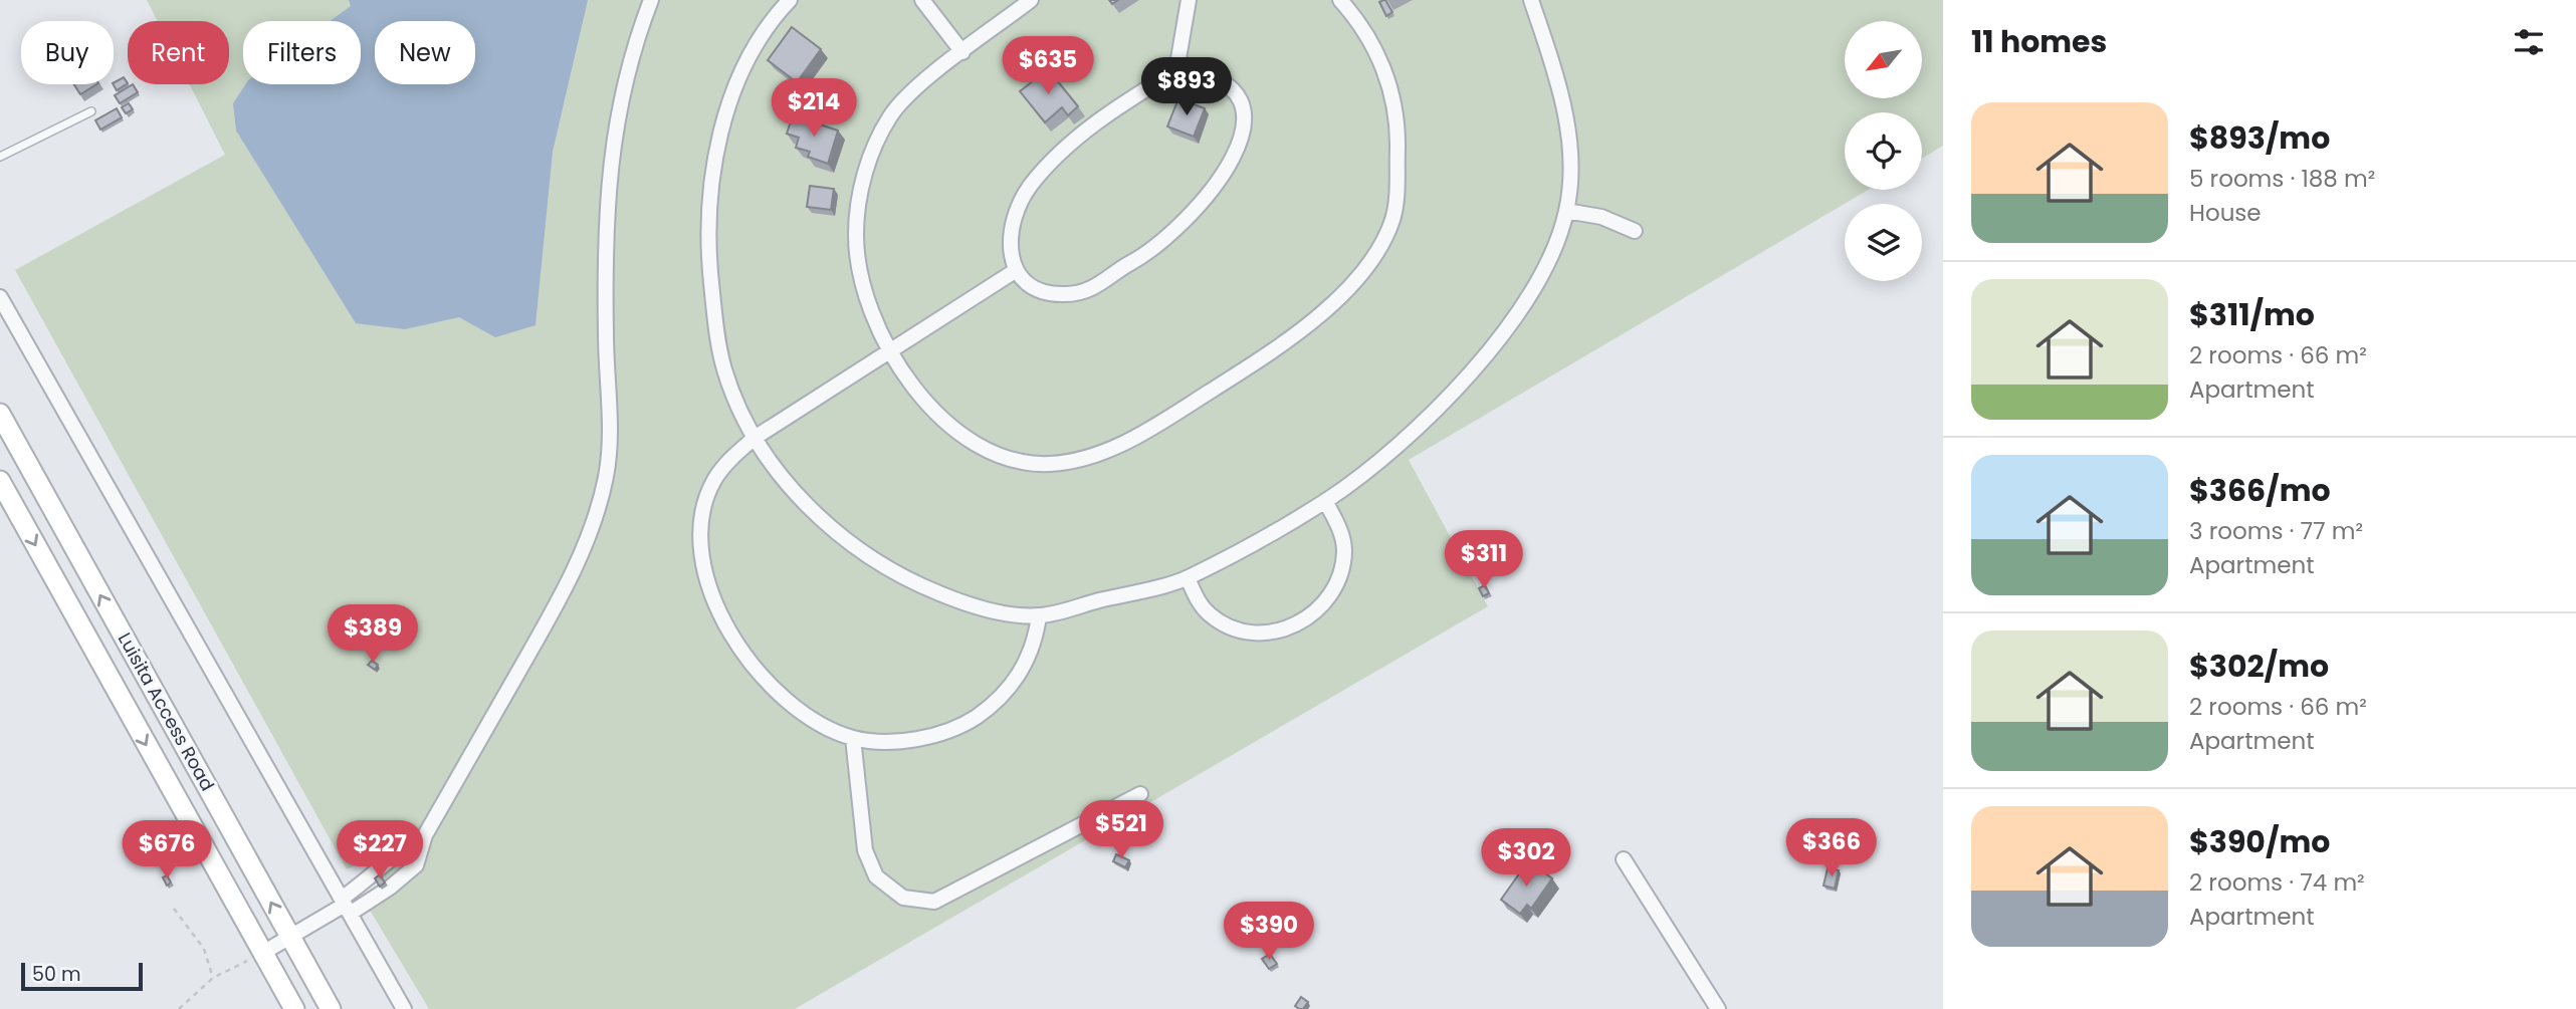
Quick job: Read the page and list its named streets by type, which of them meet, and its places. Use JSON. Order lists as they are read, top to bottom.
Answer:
{
  "streets": {
    "main road": ["Luisita Access Road"]
  },
  "scale_bar": "50 m",
  "north": "bottom left",
  "page": {
    "heading": "11 homes",
    "chip": [
      "Buy",
      "Rent",
      "Filters",
      "New"
    ],
    "price": [
      "$635",
      "$893",
      "$214",
      "$311",
      "$389",
      "$521",
      "$366",
      "$676",
      "$227",
      "$302",
      "$390"
    ],
    "list": [
      {
        "name": "$893/mo",
        "note": "5 rooms · 188 m² · House"
      },
      {
        "name": "$311/mo",
        "note": "2 rooms · 66 m² · Apartment"
      },
      {
        "name": "$366/mo",
        "note": "3 rooms · 77 m² · Apartment"
      },
      {
        "name": "$302/mo",
        "note": "2 rooms · 66 m² · Apartment"
      },
      {
        "name": "$390/mo",
        "note": "2 rooms · 74 m² · Apartment"
      }
    ],
    "scale": "50 m"
  }
}
